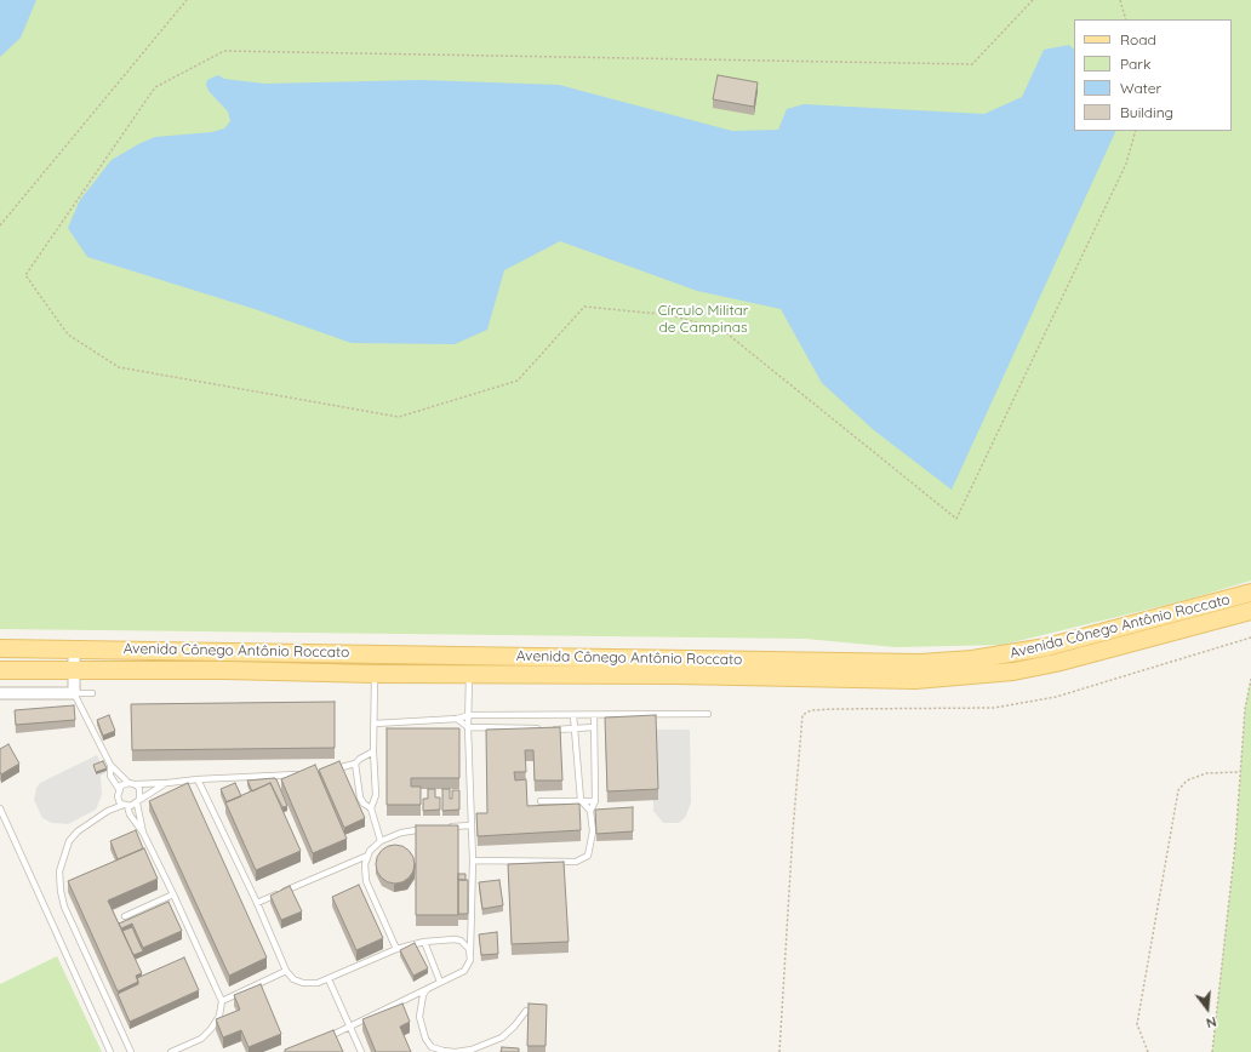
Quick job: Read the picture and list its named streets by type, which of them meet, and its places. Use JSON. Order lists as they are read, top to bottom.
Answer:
{
  "streets": {
    "main road": ["Avenida Cônego Antônio Roccato"]
  },
  "parks": ["Círculo Militar de Campinas"],
  "legend": [
    "Road",
    "Park",
    "Water",
    "Building"
  ],
  "north": "bottom"
}
